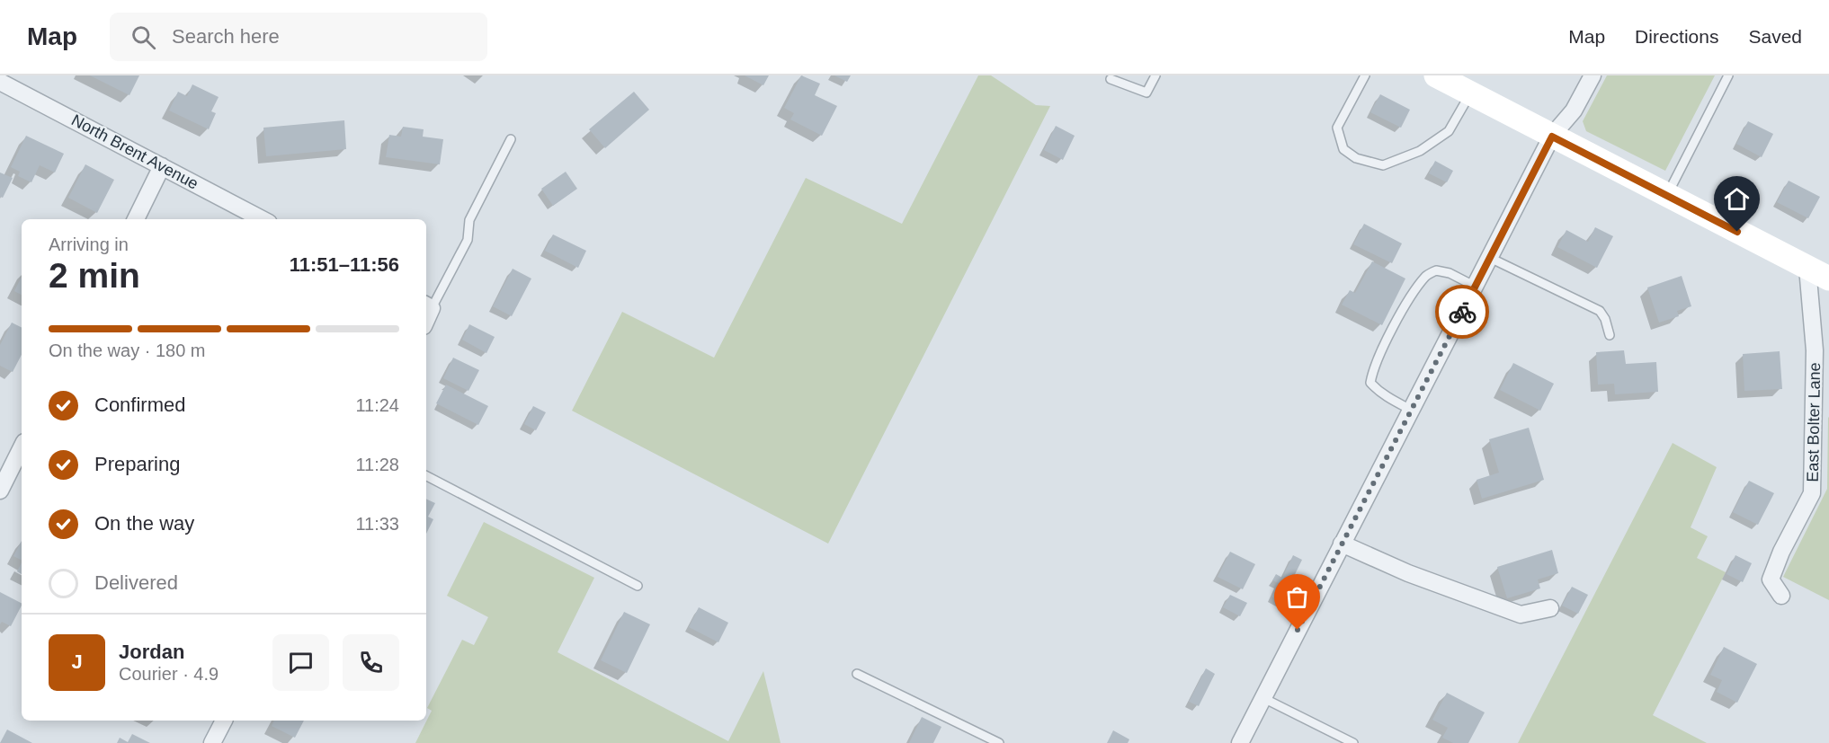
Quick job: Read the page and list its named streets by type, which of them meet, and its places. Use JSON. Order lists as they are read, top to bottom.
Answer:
{
  "streets": {
    "street": ["North Brent Avenue", "East Bolter Lane"]
  },
  "page": {
    "header": "Map",
    "search": "Search here",
    "nav": ["Map", "Directions", "Saved"],
    "heading": ["2 min", "Arriving in", "11:51–11:56"],
    "panel": ["Jordan", "Courier · 4.9"],
    "bar": "On the way · 180 m",
    "list": [
      ["Confirmed", "11:24"],
      ["Preparing", "11:28"],
      ["On the way", "11:33"],
      "Delivered"
    ],
    "round": "J"
  }
}
